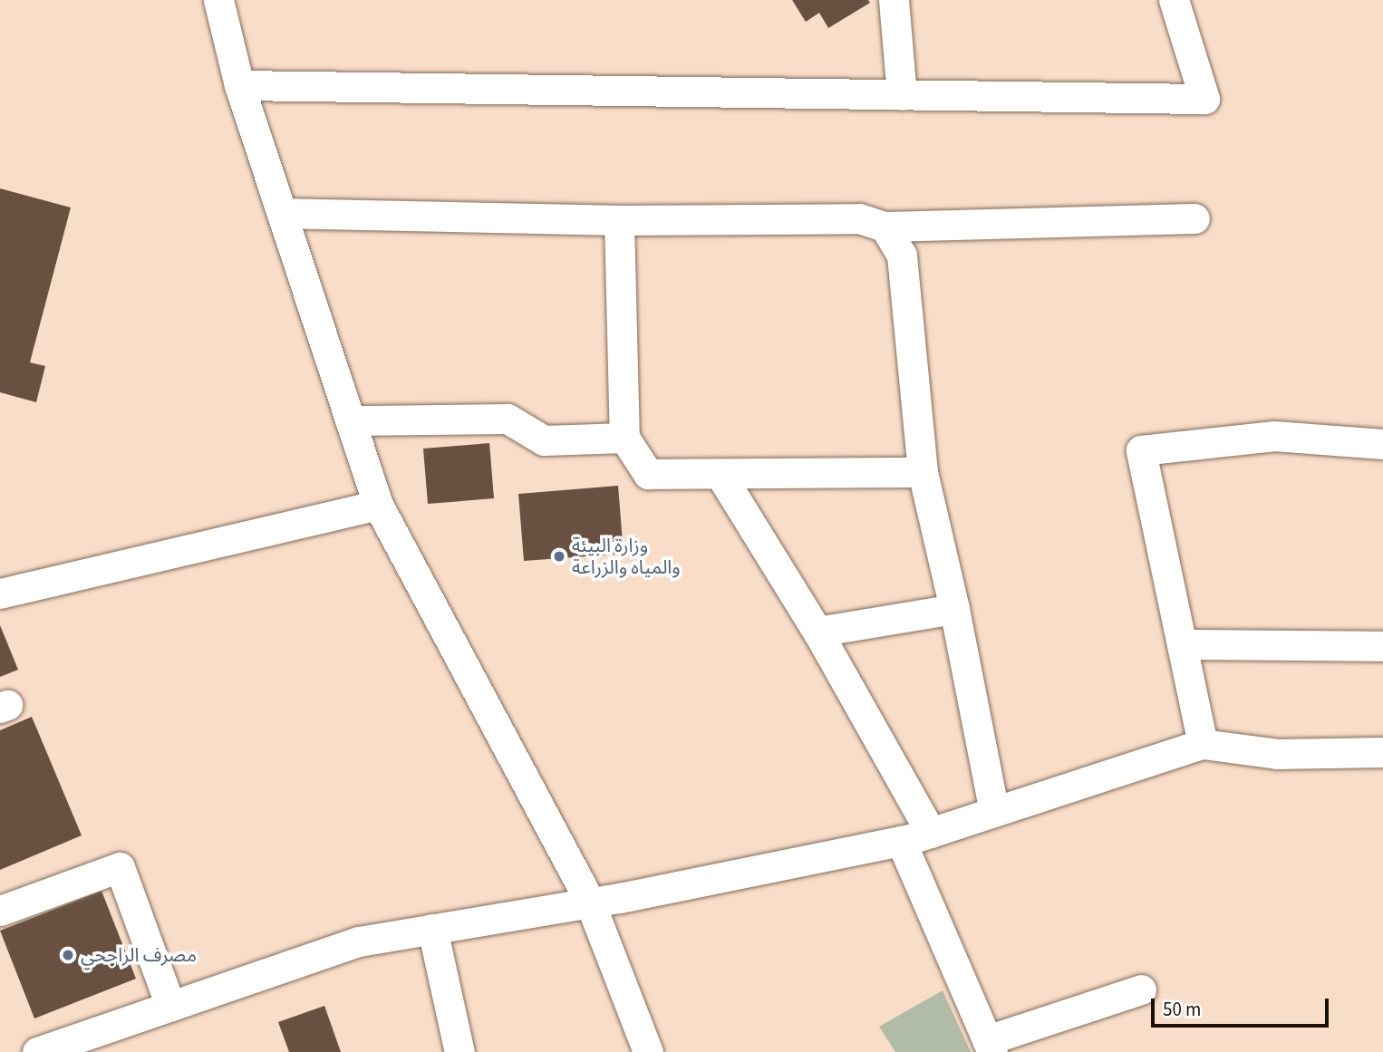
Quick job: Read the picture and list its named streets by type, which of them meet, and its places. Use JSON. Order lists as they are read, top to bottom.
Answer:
{
  "places": ["وزارة البيئة والمياه والزراعة", "مصرف الراجحي"],
  "scale_bar": "50 m"
}
